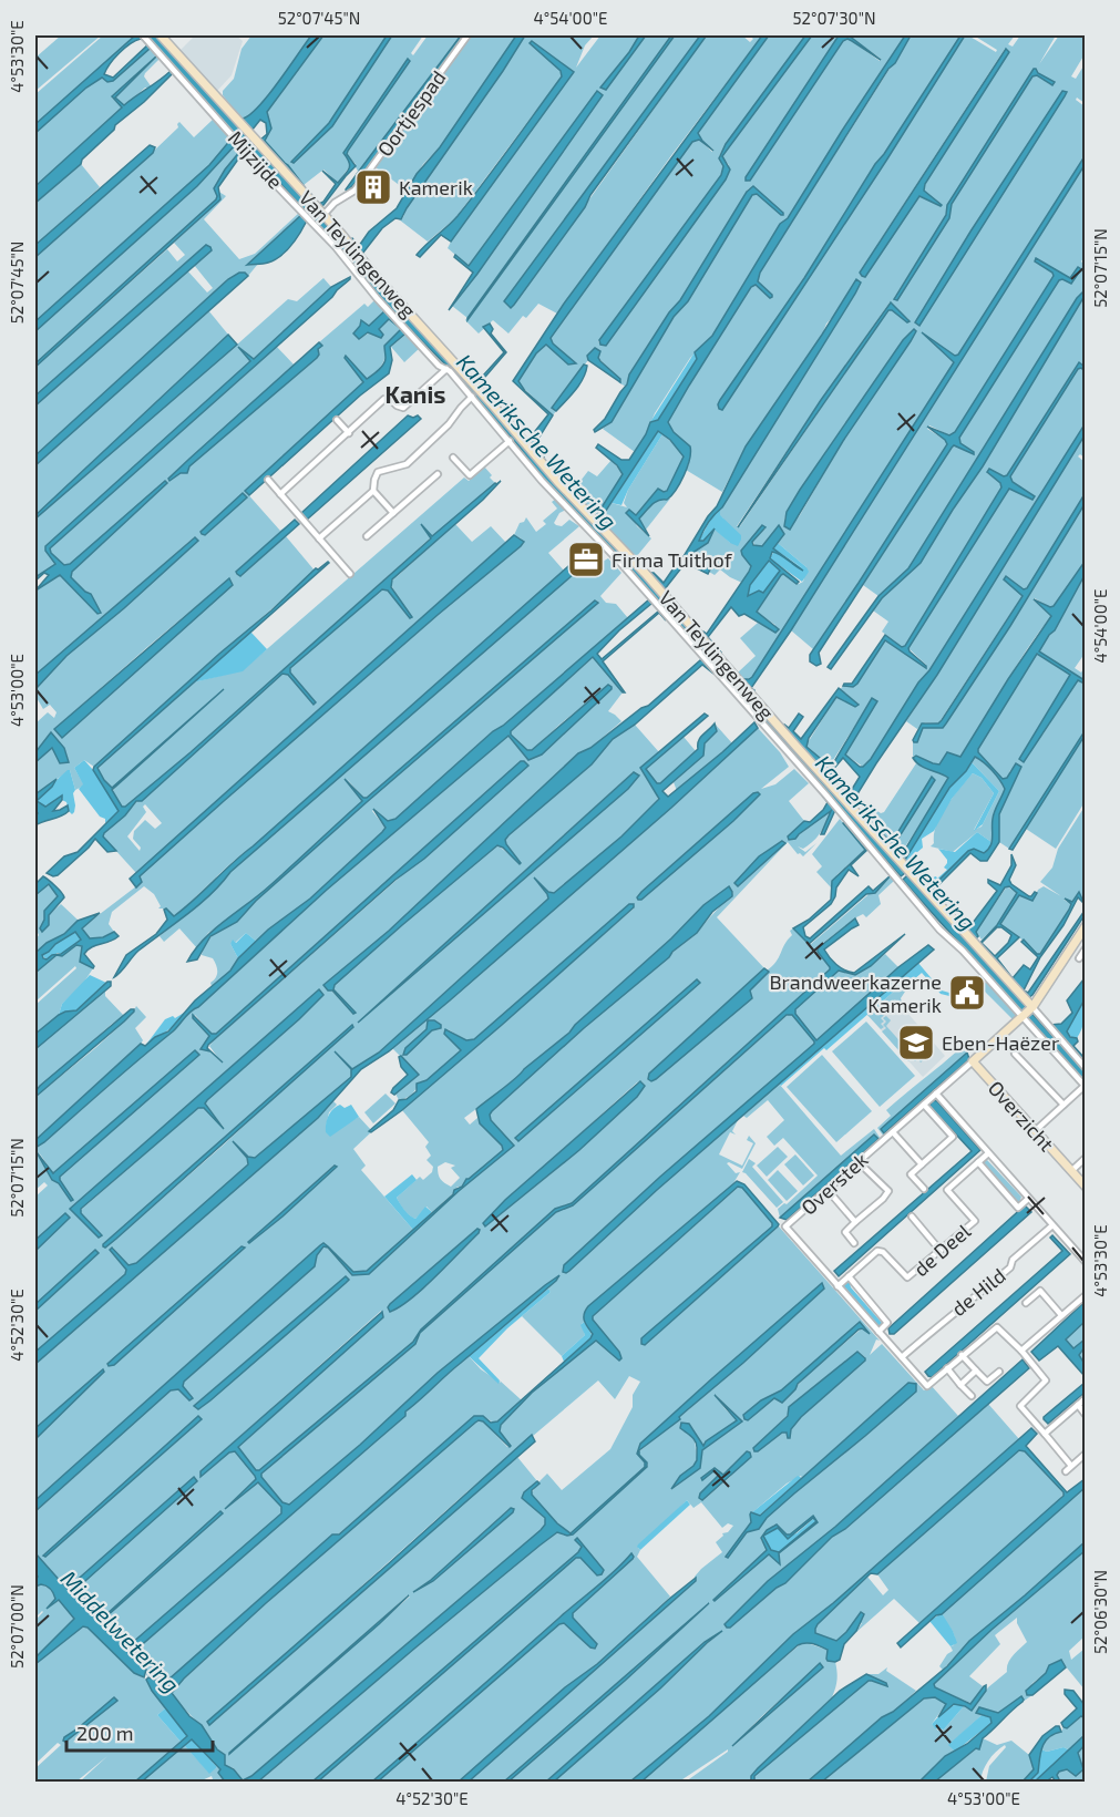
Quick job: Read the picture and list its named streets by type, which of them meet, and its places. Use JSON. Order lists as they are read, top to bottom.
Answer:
{
  "streets": {
    "street": [
      "Oortjespad",
      "Mijzijde",
      "Van Teylingenweg",
      "Overzicht",
      "Overstek",
      "de Deel",
      "de Hild"
    ]
  },
  "crossings": [
    ["Oortjespad", "Van Teylingenweg"],
    ["Mijzijde", "Overstek"],
    ["Van Teylingenweg", "Overstek"],
    ["Overzicht", "Overstek"],
    ["Overstek", "de Deel"],
    ["Overstek", "de Hild"]
  ],
  "districts": ["Kanis"],
  "water": ["Kameriksche Wetering", "Middelwetering"],
  "places": {
    "building": ["Kamerik"],
    "office": ["Firma Tuithof"],
    "public building": ["Brandweerkazerne Kamerik"],
    "school or university": ["Eben-Haëzer"]
  },
  "scale_bar": "200 m",
  "coordinates": [
    "52°07'45\"N",
    "4°54'00\"E",
    "52°07'30\"N",
    "4°53'30\"E",
    "52°07'15\"N",
    "4°53'00\"E",
    "4°52'30\"E",
    "52°06'30\"N",
    "52°07'00\"N"
  ]
}
